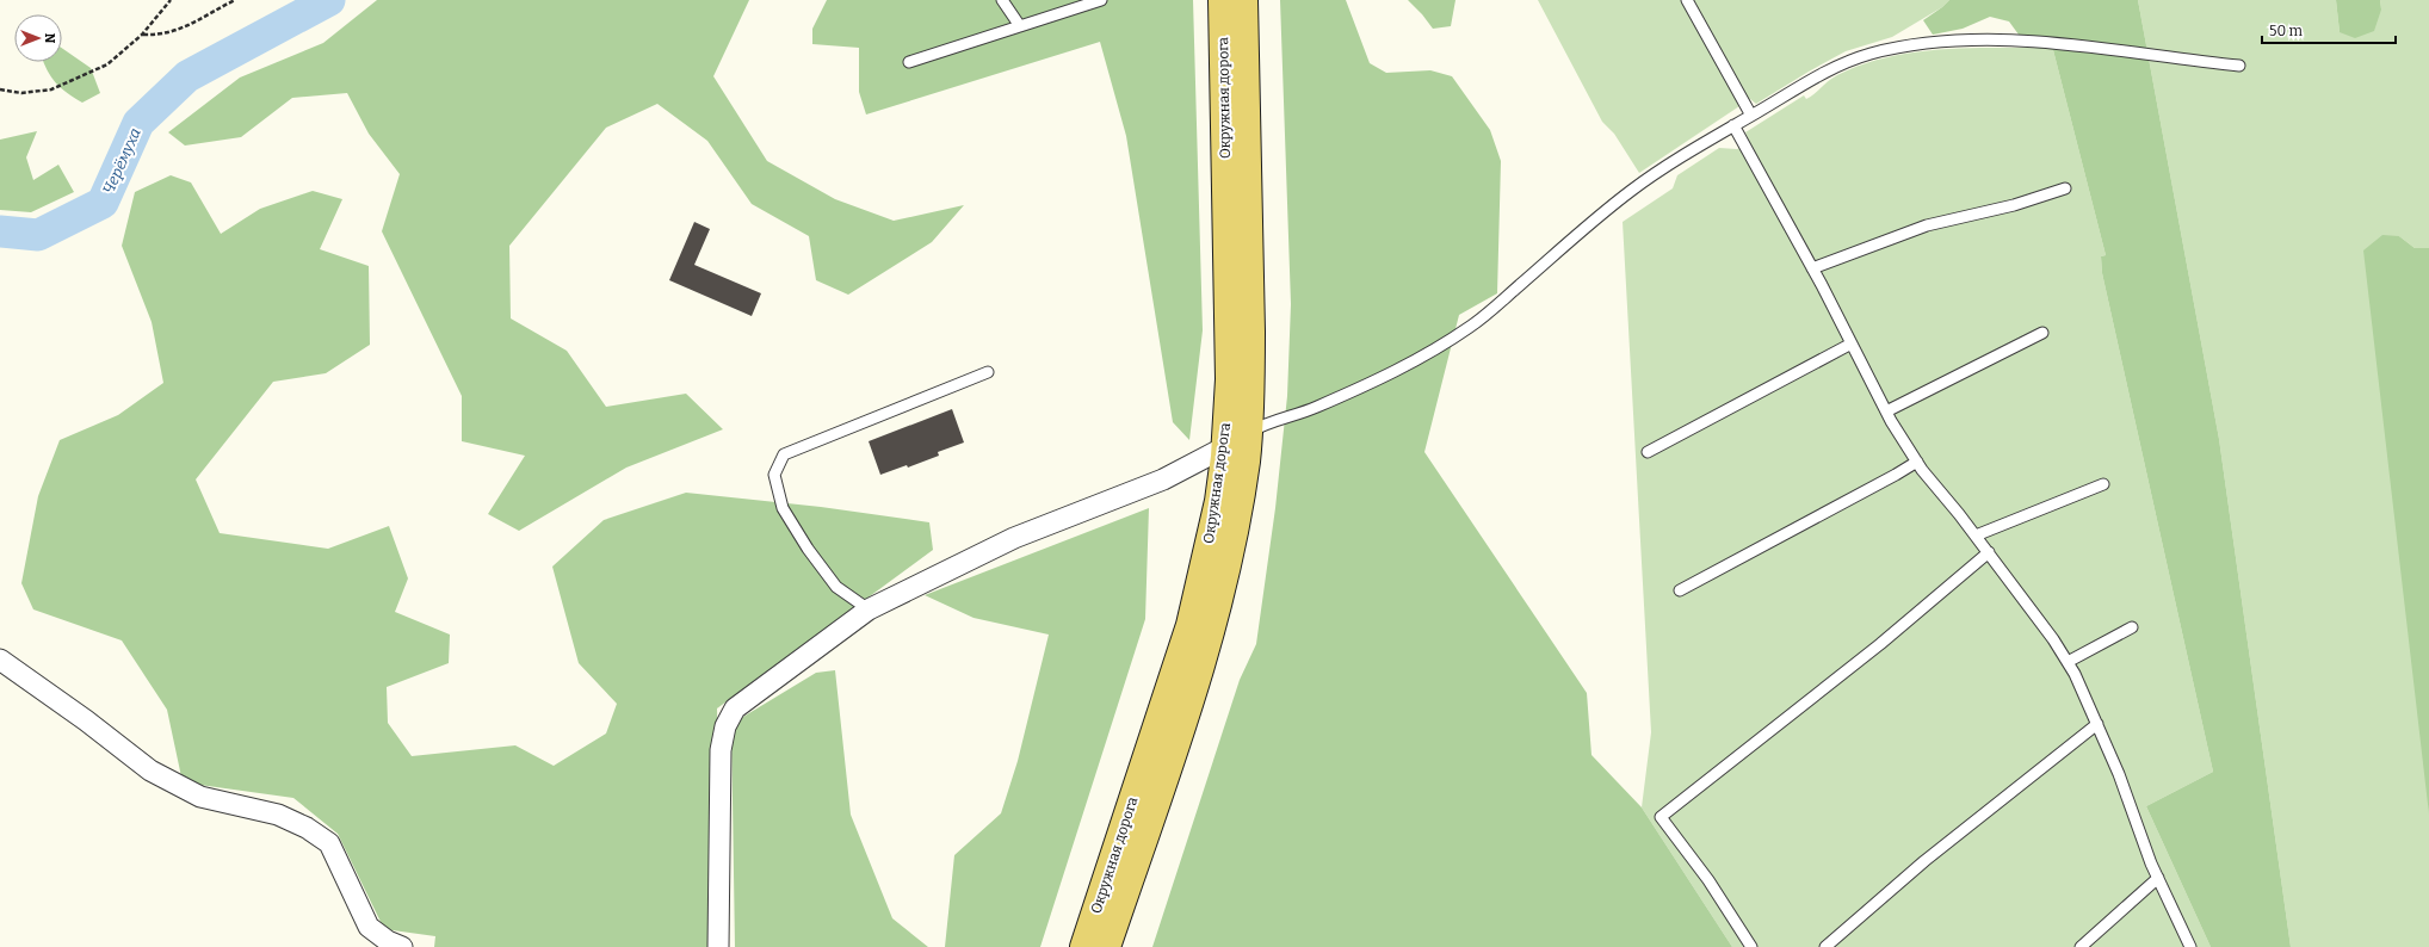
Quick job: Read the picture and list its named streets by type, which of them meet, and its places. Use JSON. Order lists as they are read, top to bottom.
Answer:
{
  "streets": {
    "main road": ["Окружная дорога"]
  },
  "water": ["Черёмуха"],
  "scale_bar": "50 m",
  "north": "right"
}
